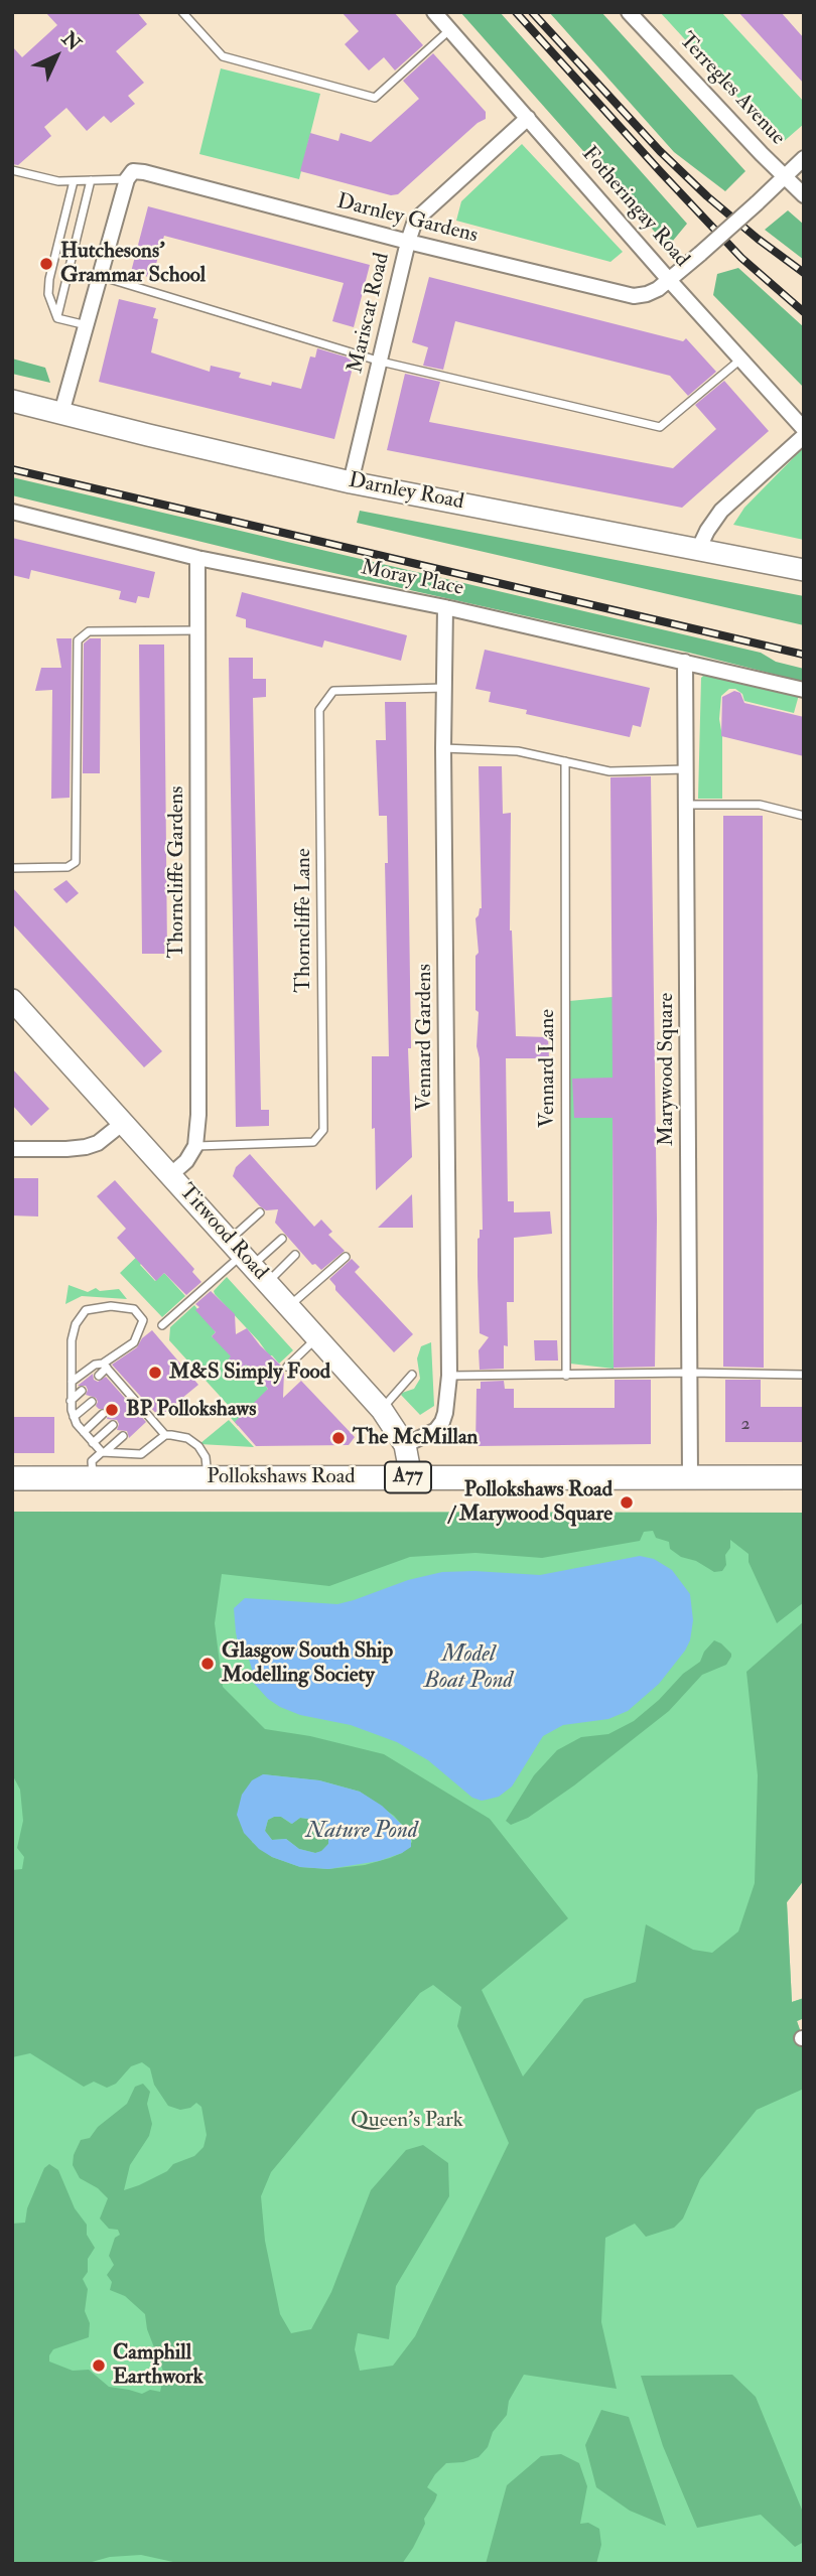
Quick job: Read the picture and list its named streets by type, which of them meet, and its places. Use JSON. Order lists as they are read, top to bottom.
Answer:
{
  "streets": {
    "main road": [
      "Darnley Road",
      "Titwood Road",
      "Pollokshaws Road",
      "A77"
    ],
    "street": [
      "Terregles Avenue",
      "Fotheringay Road",
      "Darnley Gardens",
      "Mariscat Road",
      "Moray Place",
      "Thorncliffe Gardens",
      "Vennard Gardens",
      "Marywood Square"
    ],
    "lane": ["Thorncliffe Lane", "Vennard Lane"]
  },
  "crossings": [
    ["Terregles Avenue", "Darnley Gardens"],
    ["Fotheringay Road", "Darnley Gardens"],
    ["Fotheringay Road", "Mariscat Road"],
    ["Darnley Gardens", "Mariscat Road"],
    ["Mariscat Road", "Darnley Road"],
    ["Moray Place", "Thorncliffe Gardens"],
    ["Moray Place", "Vennard Gardens"],
    ["Moray Place", "Marywood Square"],
    ["Thorncliffe Gardens", "Thorncliffe Lane"],
    ["Thorncliffe Lane", "Vennard Gardens"],
    ["Vennard Gardens", "Titwood Road"],
    ["Marywood Square", "Pollokshaws Road"],
    ["Titwood Road", "Pollokshaws Road"]
  ],
  "water": ["Model Boat Pond", "Nature Pond"],
  "parks": ["Queen's Park"],
  "places": [
    "Hutchesons' Grammar School",
    "M&S Simply Food",
    "BP Pollokshaws",
    "The McMillan",
    "Pollokshaws Road / Marywood Square",
    "Glasgow South Ship Modelling Society",
    "Camphill Earthwork"
  ],
  "house_numbers": ["2"],
  "north": "top right"
}
